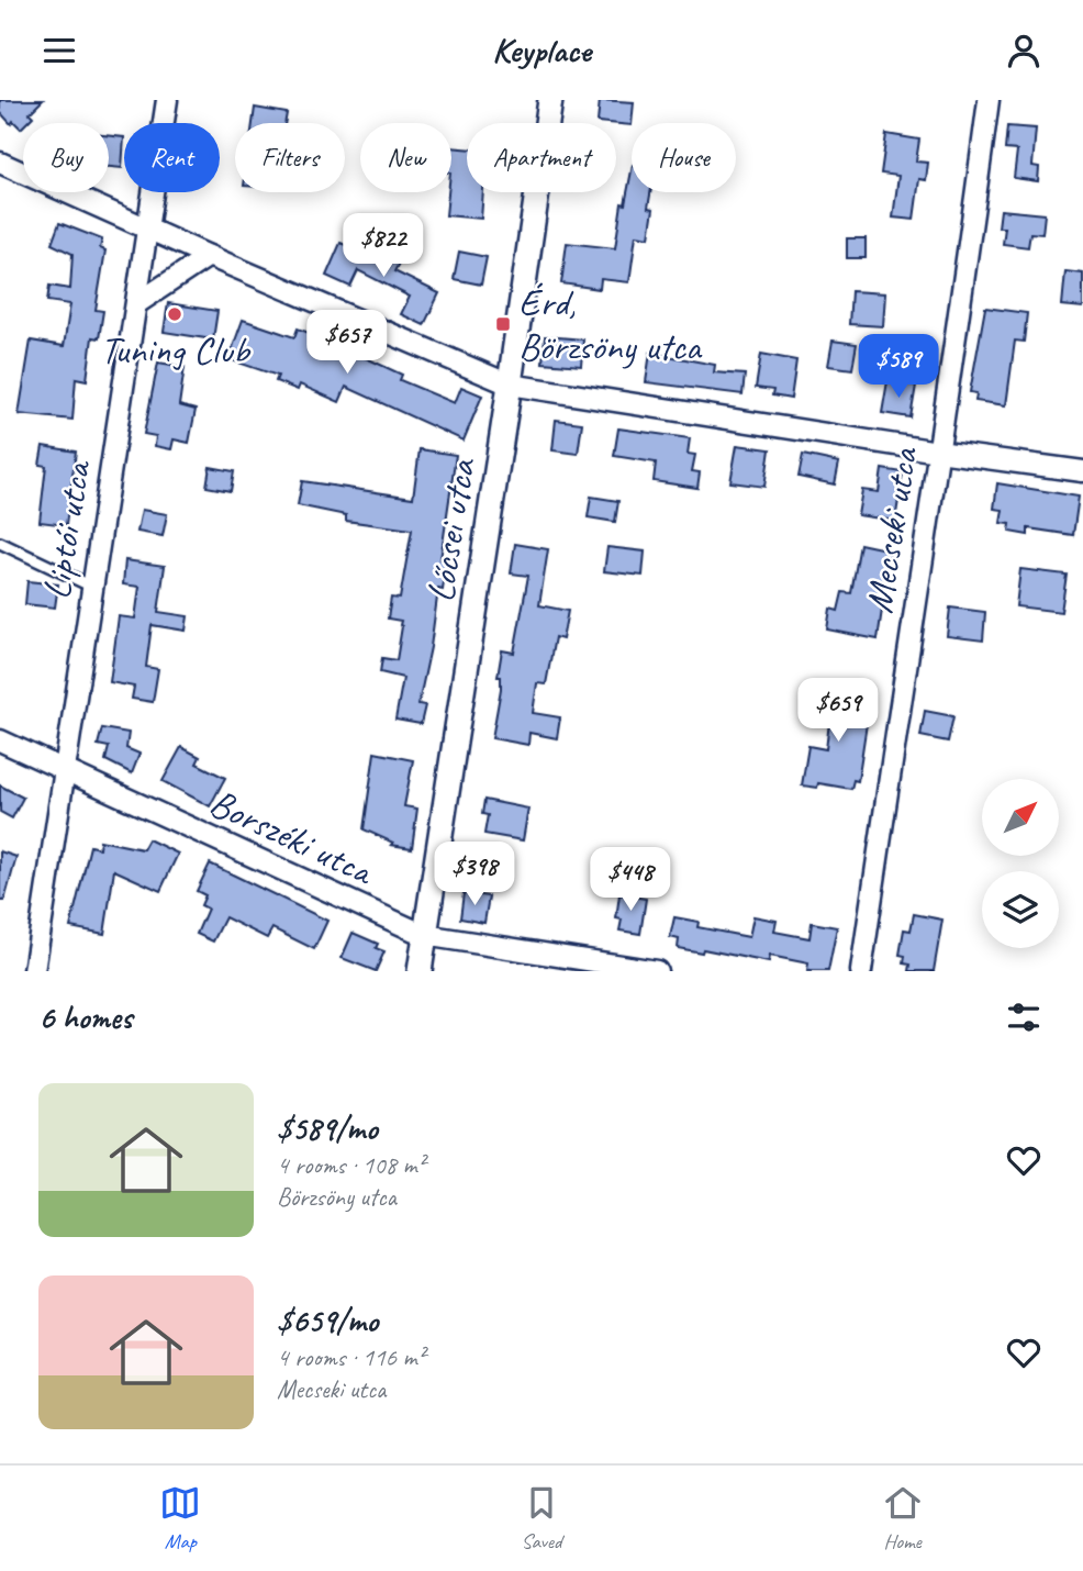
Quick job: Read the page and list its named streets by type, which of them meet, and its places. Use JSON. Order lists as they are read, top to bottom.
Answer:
{
  "streets": {
    "street": [
      "Liptói utca",
      "Lőcsei utca",
      "Mecseki utca",
      "Borszéki utca"
    ]
  },
  "crossings": [
    ["Liptói utca", "Borszéki utca"],
    ["Lőcsei utca", "Borszéki utca"]
  ],
  "places": {
    "other": ["Tuning Club"],
    "transit": ["Érd, Börzsöny utca"]
  },
  "north": "top right",
  "page": {
    "header": "Keyplace",
    "chip": [
      "Buy",
      "Rent",
      "Filters",
      "New",
      "Apartment",
      "House"
    ],
    "price": [
      "$822",
      "$657",
      "$589",
      "$659",
      "$398",
      "$448"
    ],
    "heading": "6 homes",
    "list": [
      {
        "name": "$589/mo",
        "note": "4 rooms · 108 m² · Börzsöny utca"
      },
      {
        "name": "$659/mo",
        "note": "4 rooms · 116 m² · Mecseki utca"
      }
    ],
    "tabs": ["Map", "Saved", "Home"]
  }
}
